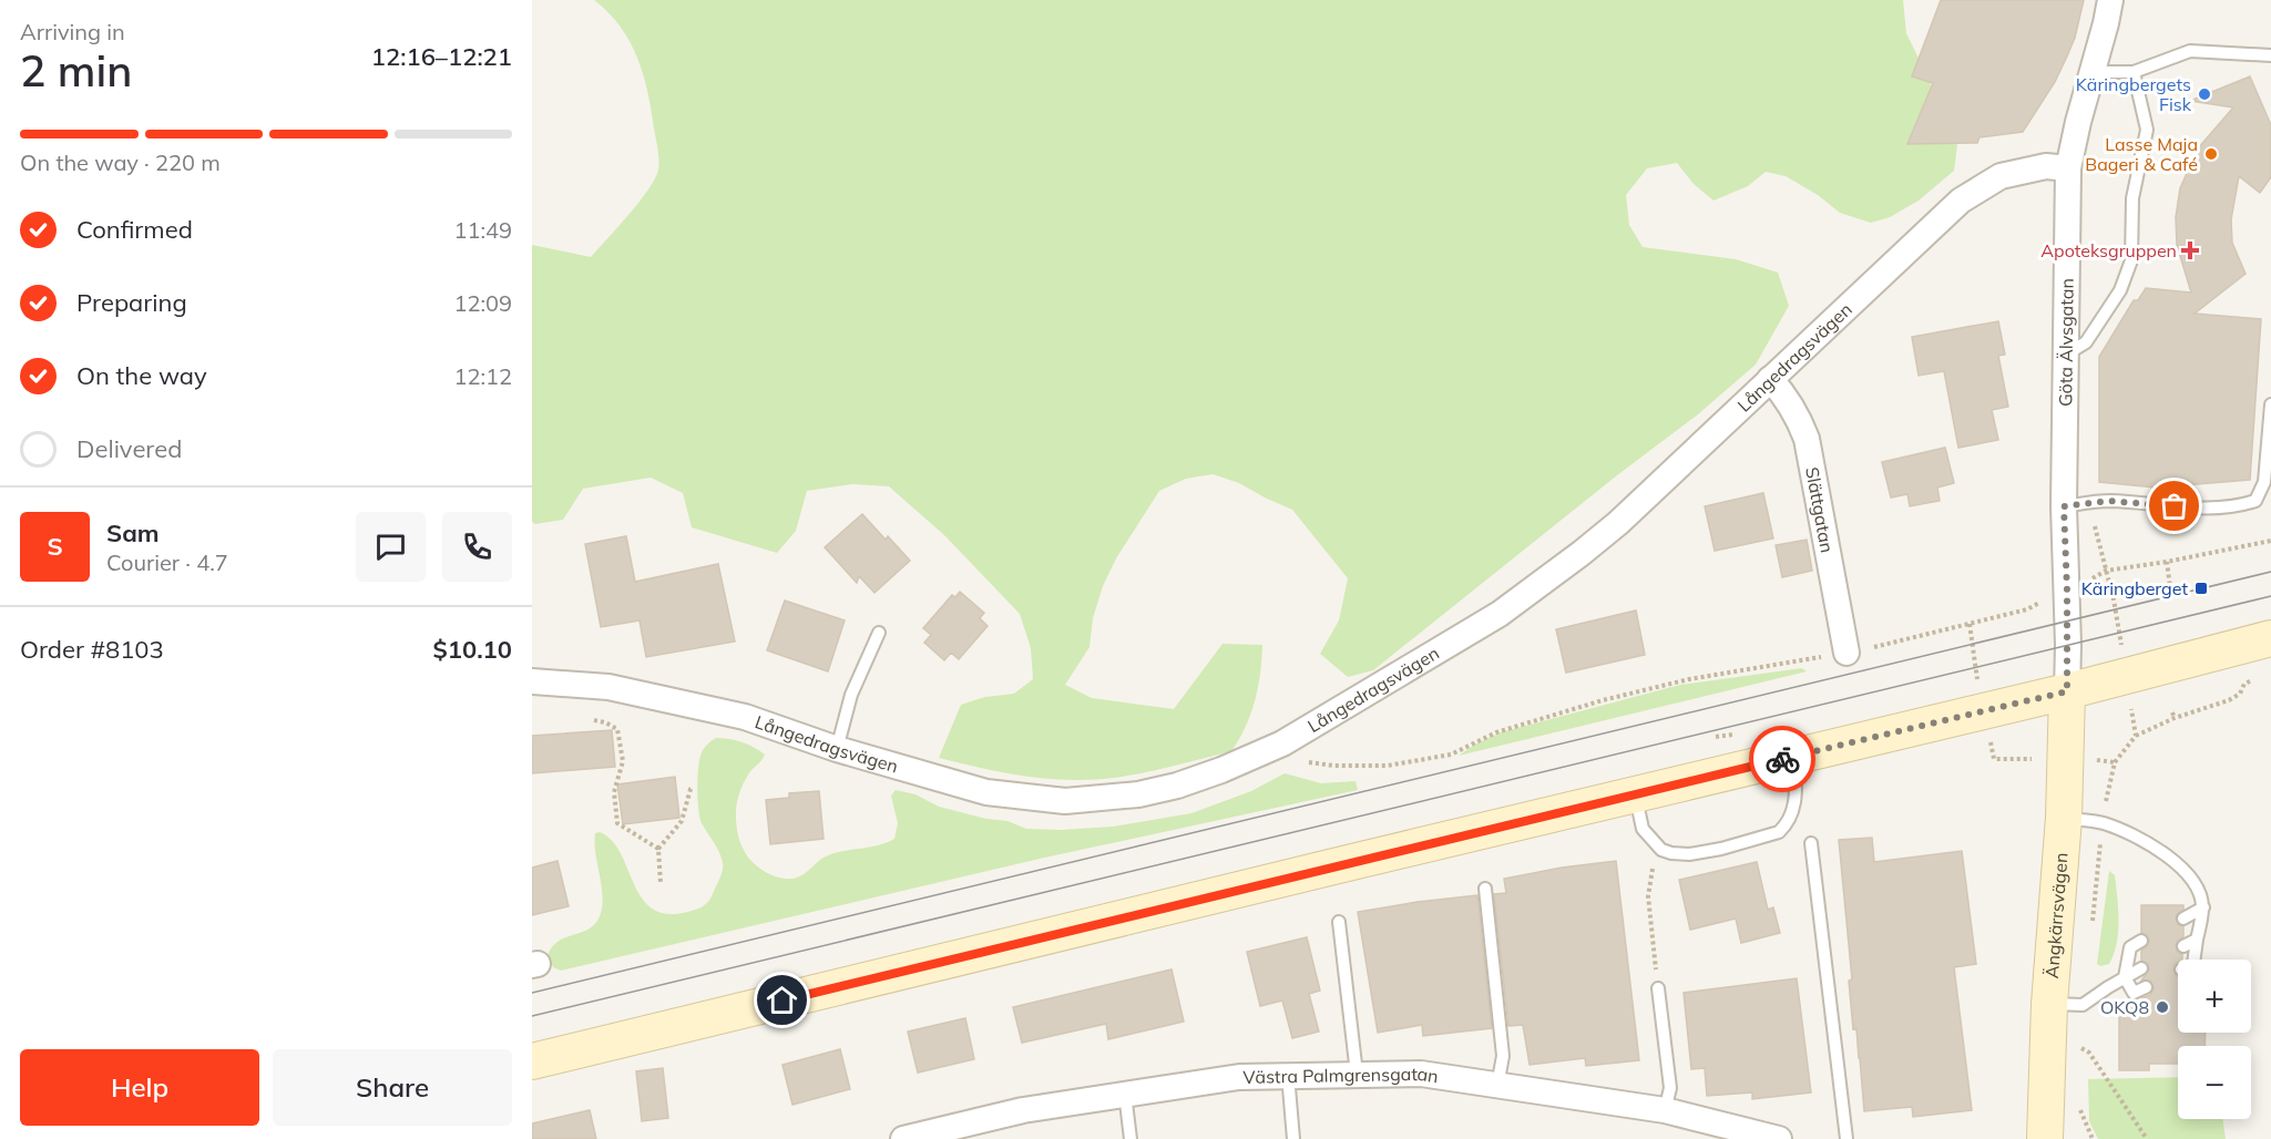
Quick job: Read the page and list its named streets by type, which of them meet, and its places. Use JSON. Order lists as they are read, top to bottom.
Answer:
{
  "streets": {
    "street": [
      "Göta Älvsgatan",
      "Långedragsvägen",
      "Slättgatan",
      "Ängkärrsvägen",
      "Västra Palmgrensgatan"
    ]
  },
  "crossings": [
    ["Göta Älvsgatan", "Långedragsvägen"],
    ["Göta Älvsgatan", "Ängkärrsvägen"],
    ["Långedragsvägen", "Slättgatan"]
  ],
  "places": {
    "other": ["Käringbergets Fisk", "Lasse Maja Bageri & Café", "OKQ8"],
    "health": ["Apoteksgruppen"],
    "transit": ["Käringberget"]
  },
  "page": {
    "heading": ["2 min", "Arriving in", "12:16–12:21"],
    "panel": [
      "Sam",
      "Courier · 4.7",
      "Order #8103",
      "$10.10"
    ],
    "bar": "On the way · 220 m",
    "list": [
      ["Confirmed", "11:49"],
      ["Preparing", "12:09"],
      ["On the way", "12:12"],
      "Delivered"
    ],
    "round": "S",
    "map_buttons": ["+", "−"],
    "buttons": ["Help", "Share"]
  }
}
